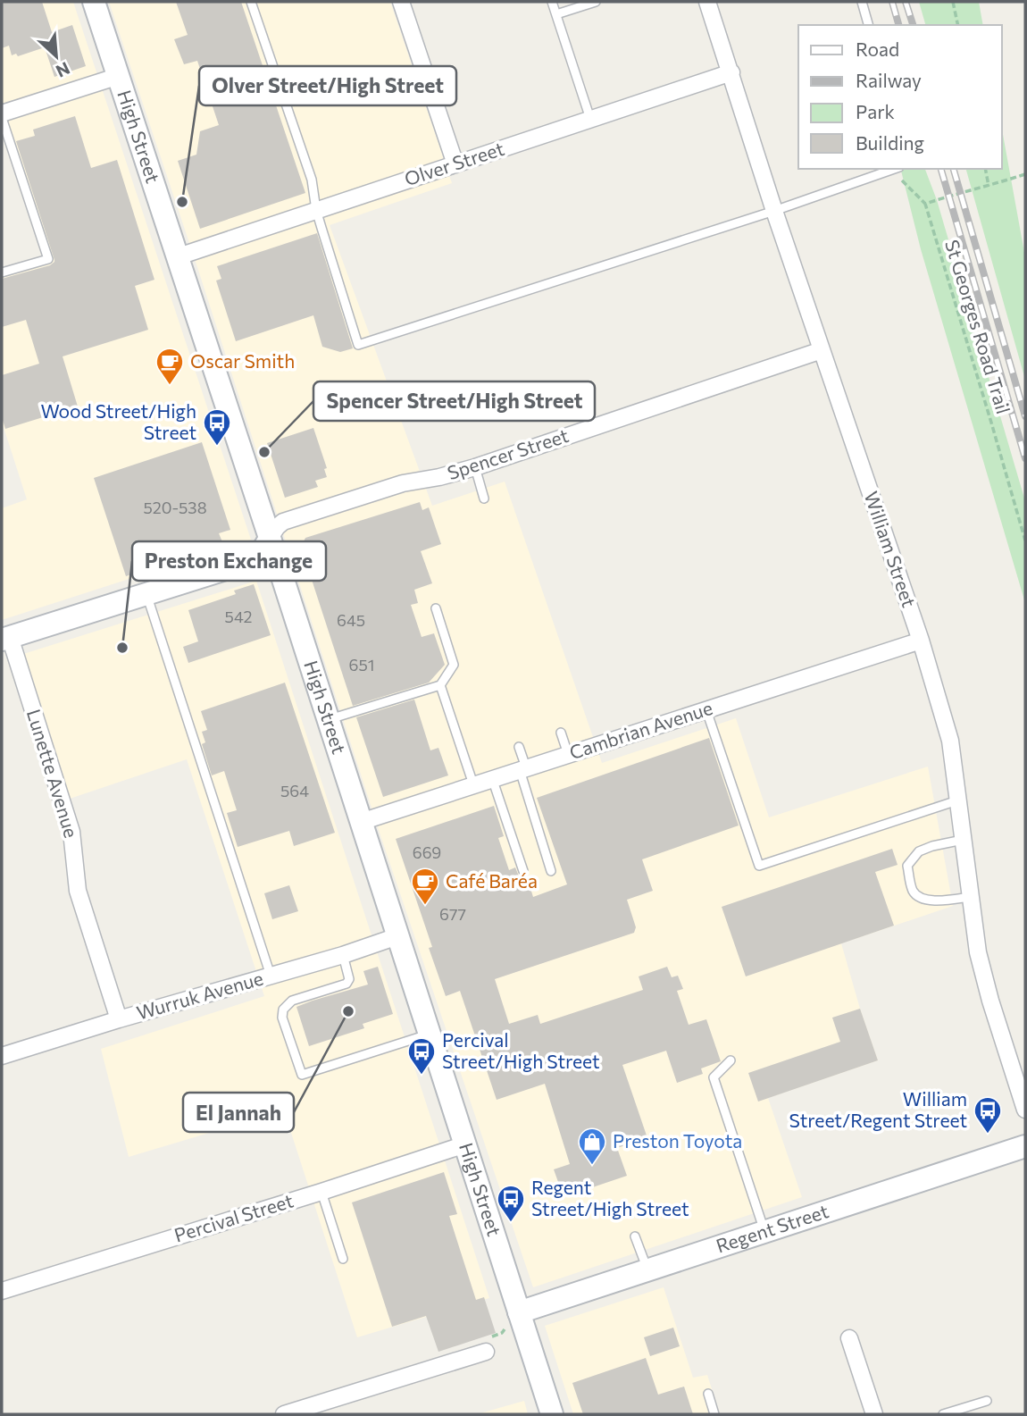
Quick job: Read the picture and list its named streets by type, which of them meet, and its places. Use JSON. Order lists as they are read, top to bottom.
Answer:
{
  "streets": {
    "main road": ["High Street", "Regent Street"],
    "street": [
      "Olver Street",
      "Spencer Street",
      "William Street",
      "Cambrian Avenue",
      "Lunette Avenue",
      "Wurruk Avenue",
      "Percival Street"
    ],
    "path": ["St Georges Road Trail"]
  },
  "crossings": [
    ["High Street", "Olver Street"],
    ["High Street", "Spencer Street"],
    ["High Street", "Cambrian Avenue"],
    ["High Street", "Wurruk Avenue"],
    ["High Street", "Percival Street"],
    ["High Street", "Regent Street"],
    ["Olver Street", "William Street"],
    ["Spencer Street", "William Street"],
    ["William Street", "Cambrian Avenue"],
    ["Lunette Avenue", "Wurruk Avenue"]
  ],
  "places": {
    "other": [
      "Olver Street/High Street",
      "Spencer Street/High Street",
      "Preston Exchange",
      "El Jannah"
    ],
    "cafe": ["Oscar Smith", "Café Baréa"],
    "bus stop": [
      "Wood Street/High Street",
      "Percival Street/High Street",
      "William Street/Regent Street",
      "Regent Street/High Street"
    ],
    "shop": ["Preston Toyota"]
  },
  "house_numbers": [
    "520-538",
    "542",
    "645",
    "651",
    "564",
    "669",
    "677"
  ],
  "legend": [
    "Road",
    "Railway",
    "Park",
    "Building"
  ],
  "north": "bottom right"
}
